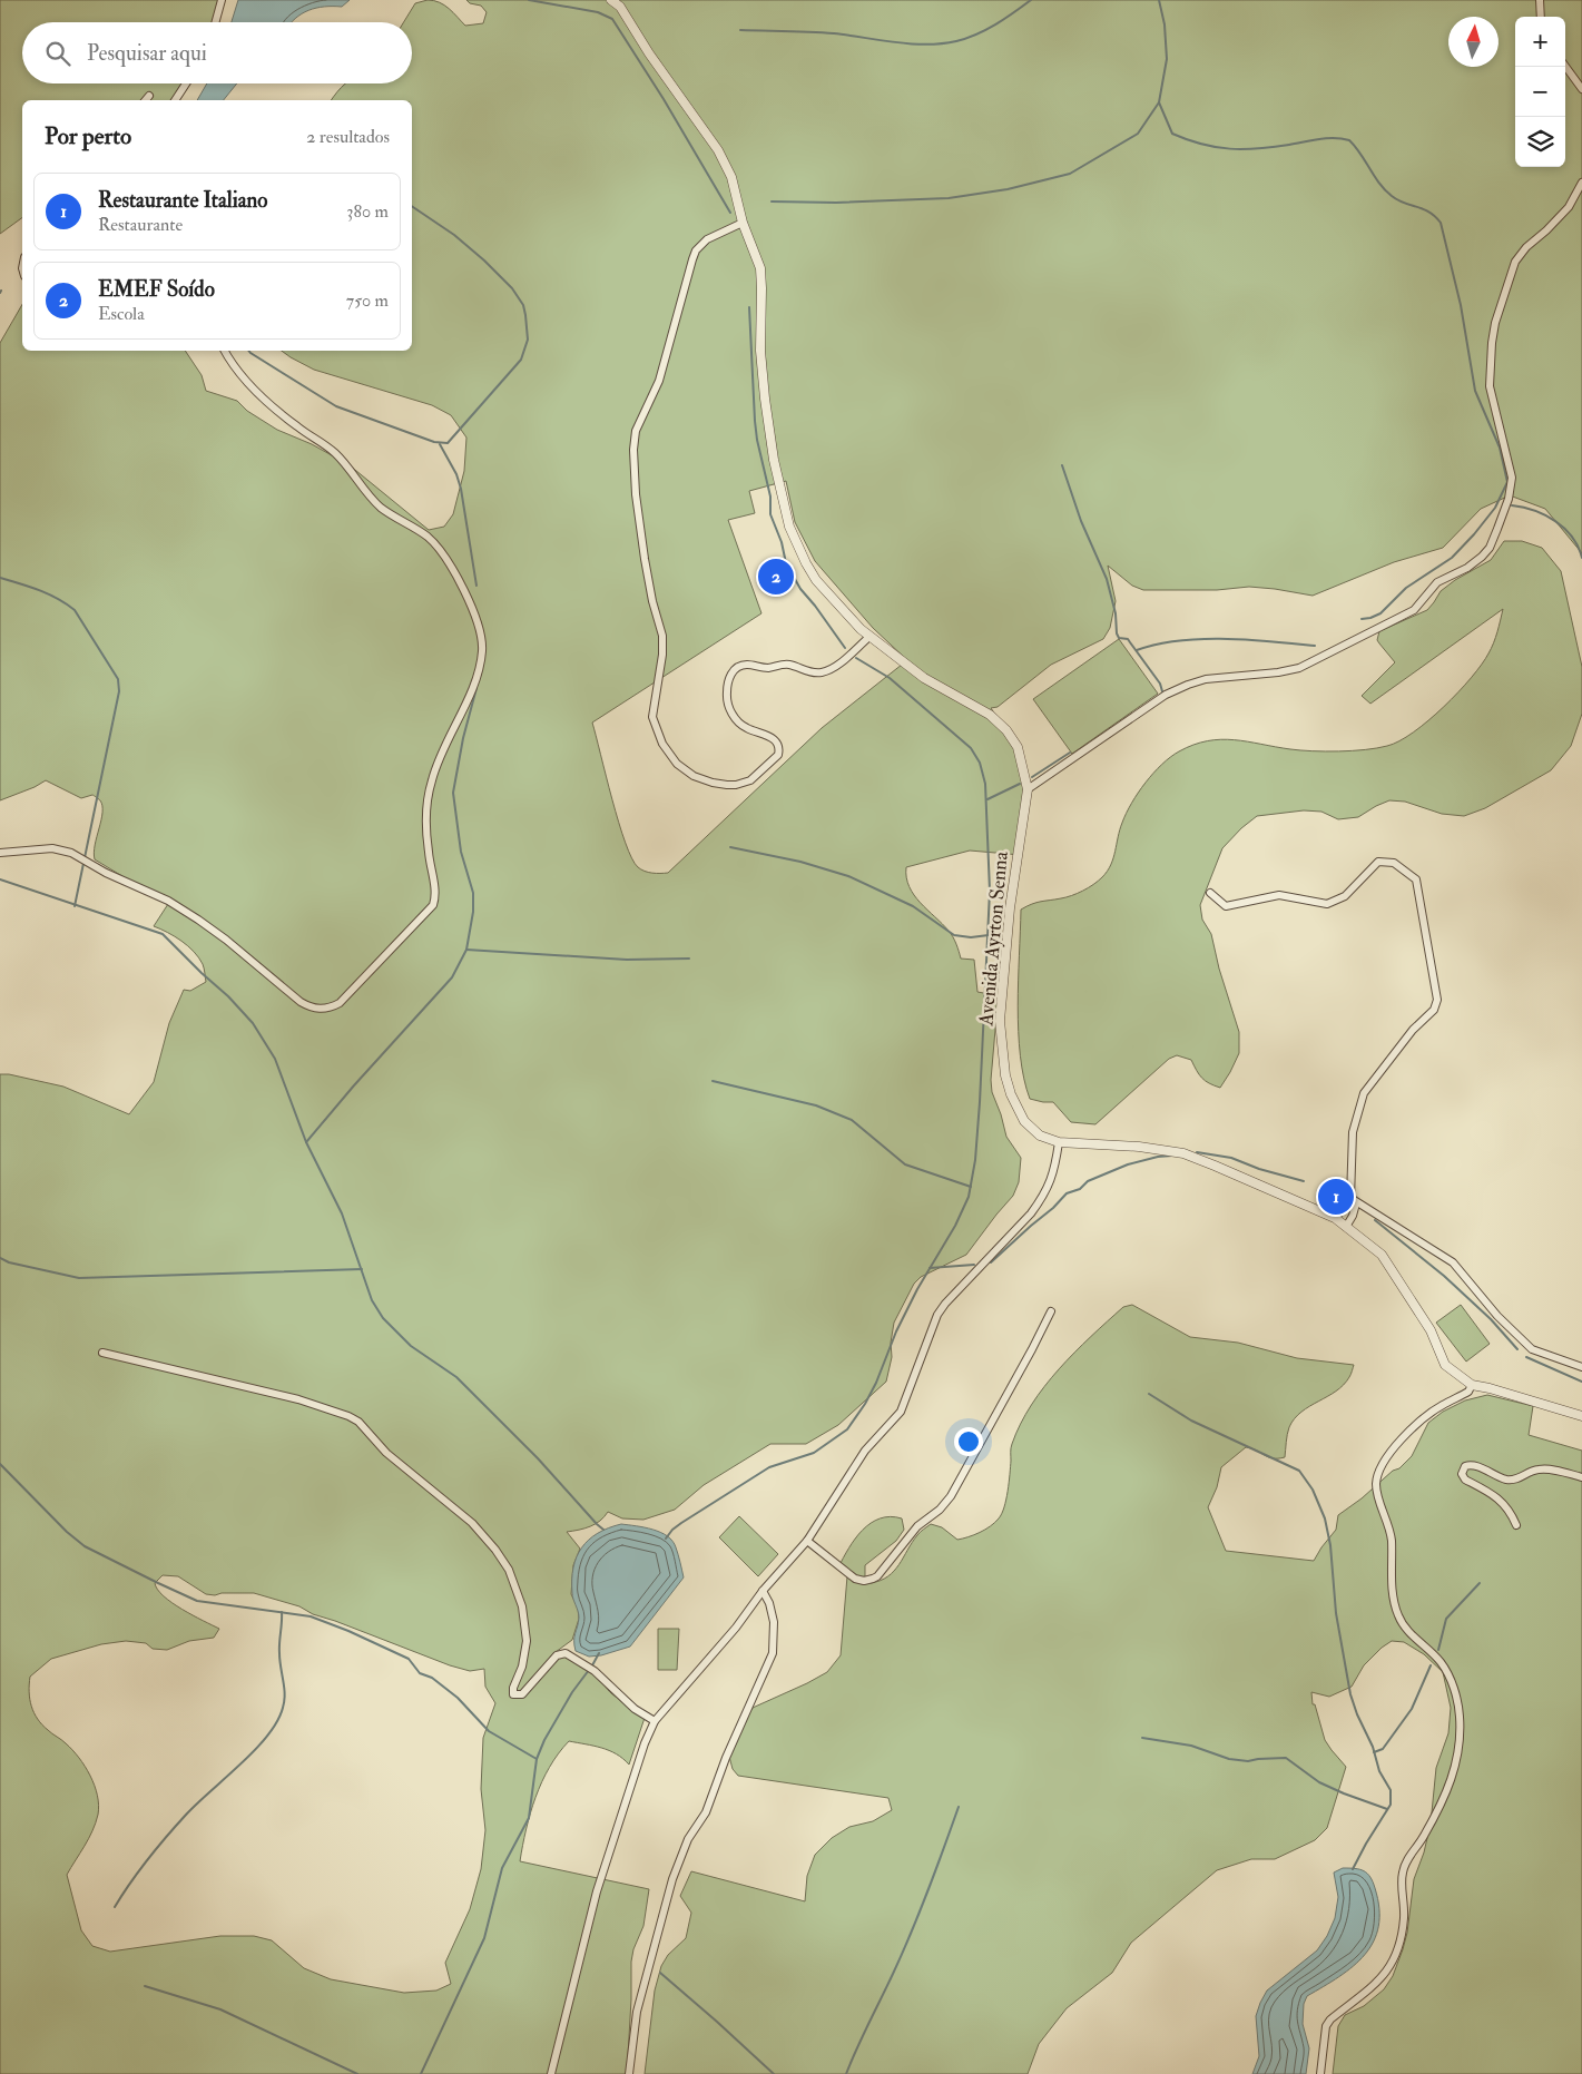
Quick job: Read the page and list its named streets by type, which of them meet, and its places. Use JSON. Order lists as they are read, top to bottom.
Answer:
{
  "streets": {
    "street": ["Avenida Ayrton Senna"]
  },
  "north": "top",
  "page": {
    "map_buttons": ["+", "−"],
    "search": "Pesquisar aqui",
    "heading": ["Por perto", "2 resultados"],
    "list": [
      {
        "mark": "1",
        "name": "Restaurante Italiano",
        "note": "Restaurante",
        "value": "380 m"
      },
      {
        "mark": "2",
        "name": "EMEF Soído",
        "note": "Escola",
        "value": "750 m"
      }
    ],
    "pins": ["2", "1"]
  }
}
